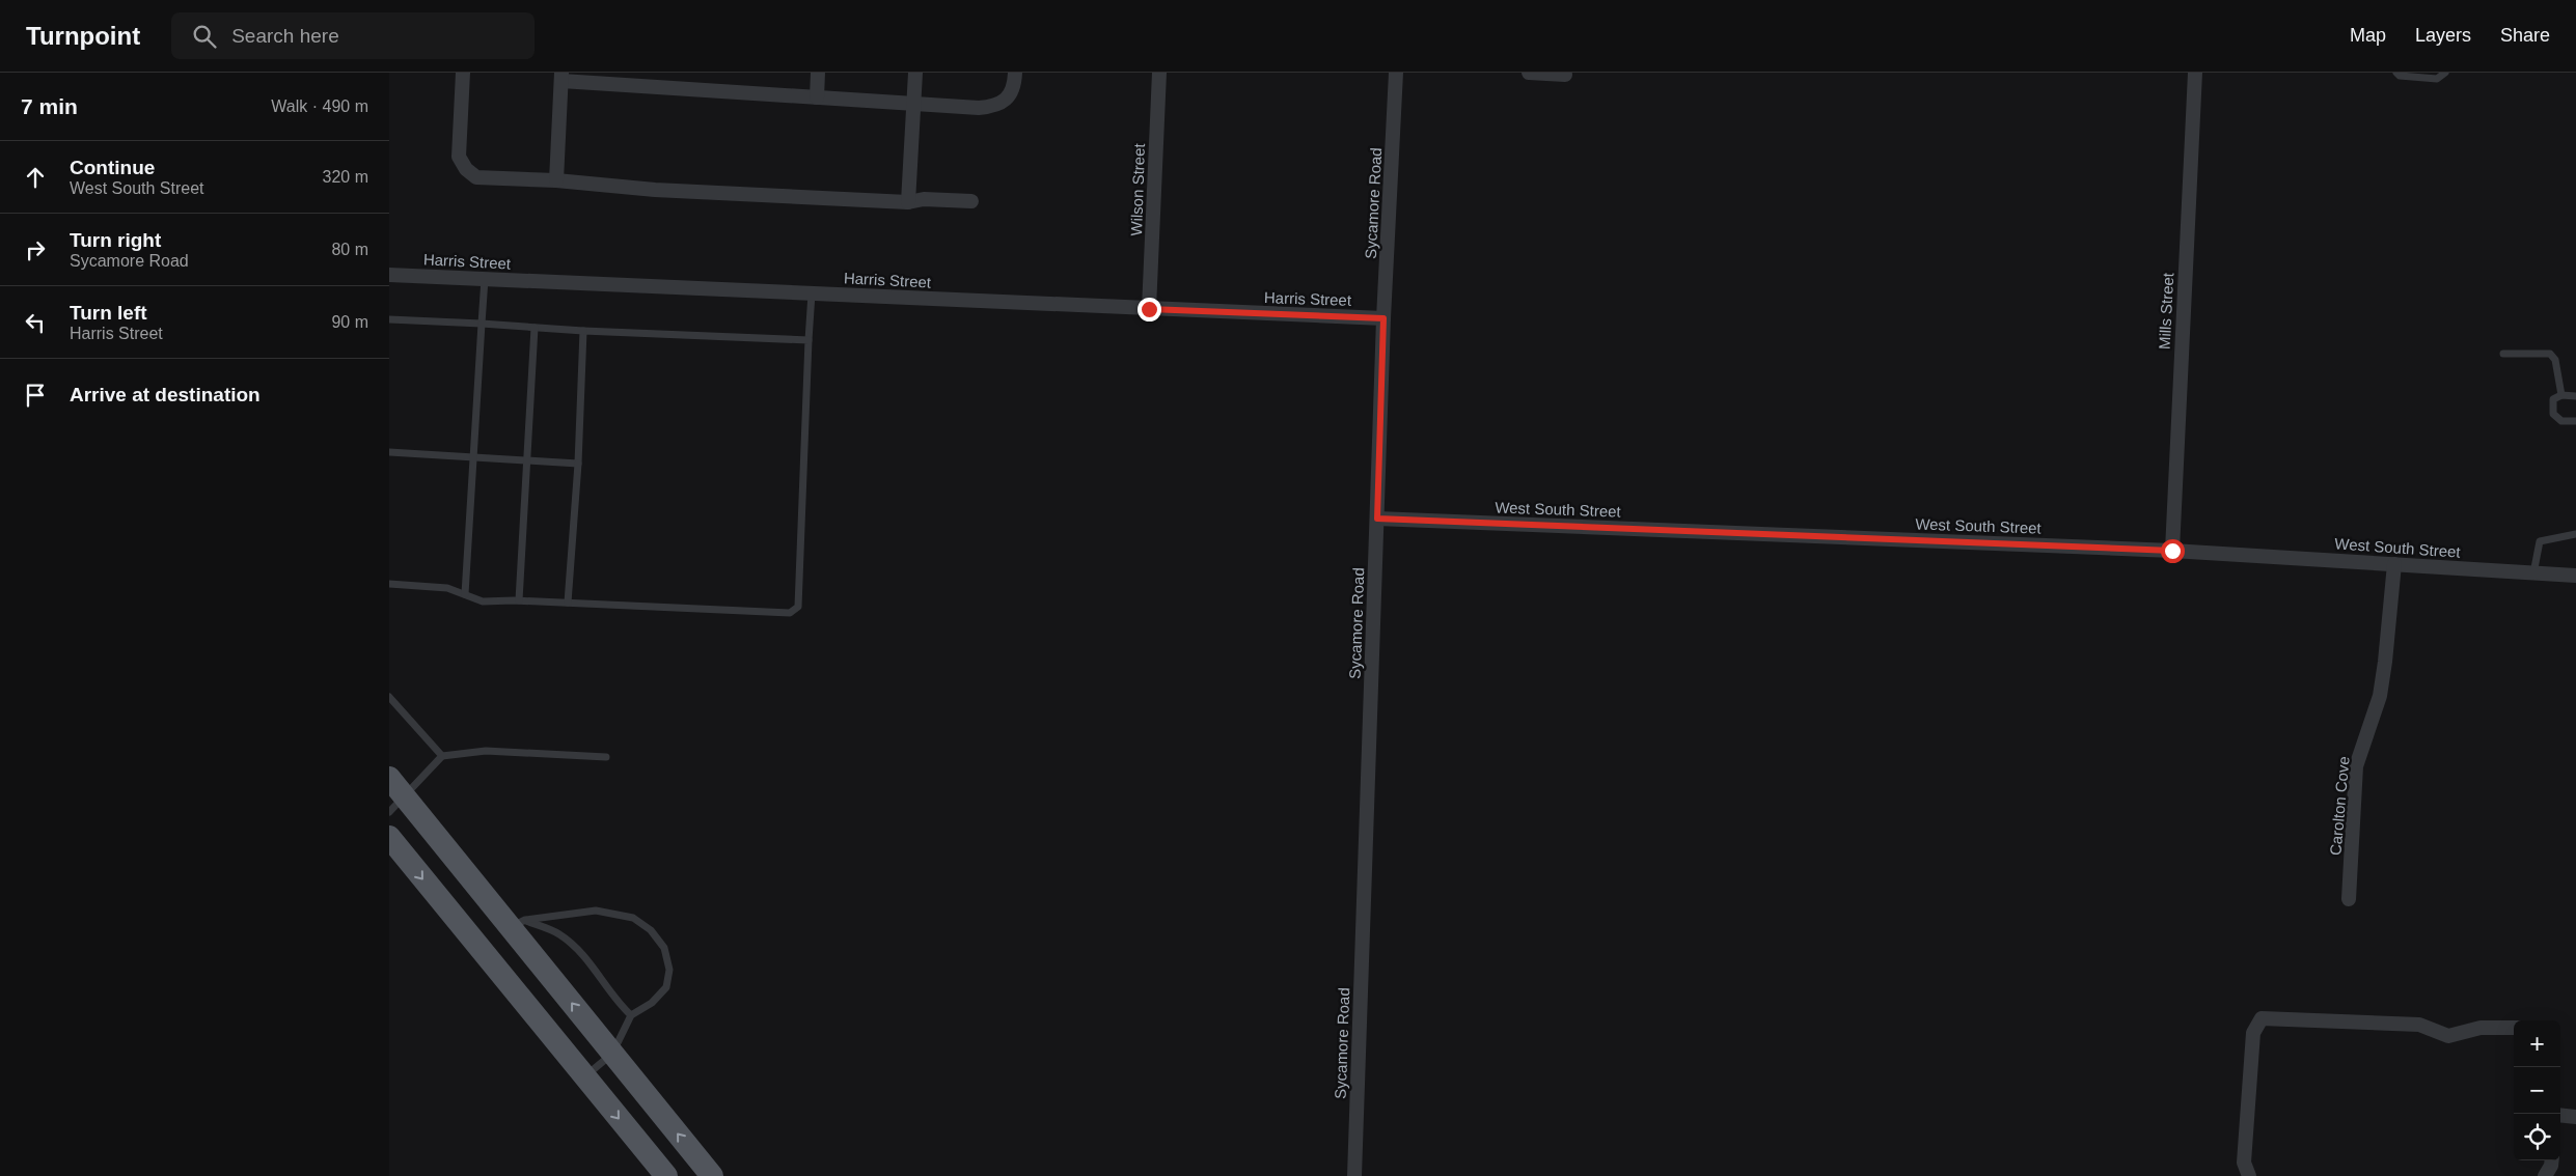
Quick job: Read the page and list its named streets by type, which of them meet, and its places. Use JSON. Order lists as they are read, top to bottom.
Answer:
{
  "streets": {
    "street": [
      "Wilson Street",
      "Sycamore Road",
      "Harris Street",
      "Mills Street",
      "West South Street",
      "Carolton Cove"
    ]
  },
  "crossings": [
    ["Wilson Street", "Harris Street"],
    ["Sycamore Road", "Harris Street"],
    ["Sycamore Road", "West South Street"],
    ["Mills Street", "West South Street"],
    ["West South Street", "Carolton Cove"]
  ],
  "page": {
    "header": "Turnpoint",
    "search": "Search here",
    "nav": ["Map", "Layers", "Share"],
    "heading": ["7 min", "Walk · 490 m"],
    "list": [
      ["Continue", "West South Street", "320 m"],
      ["Turn right", "Sycamore Road", "80 m"],
      ["Turn left", "Harris Street", "90 m"],
      "Arrive at destination"
    ],
    "map_buttons": ["+", "−"]
  }
}
